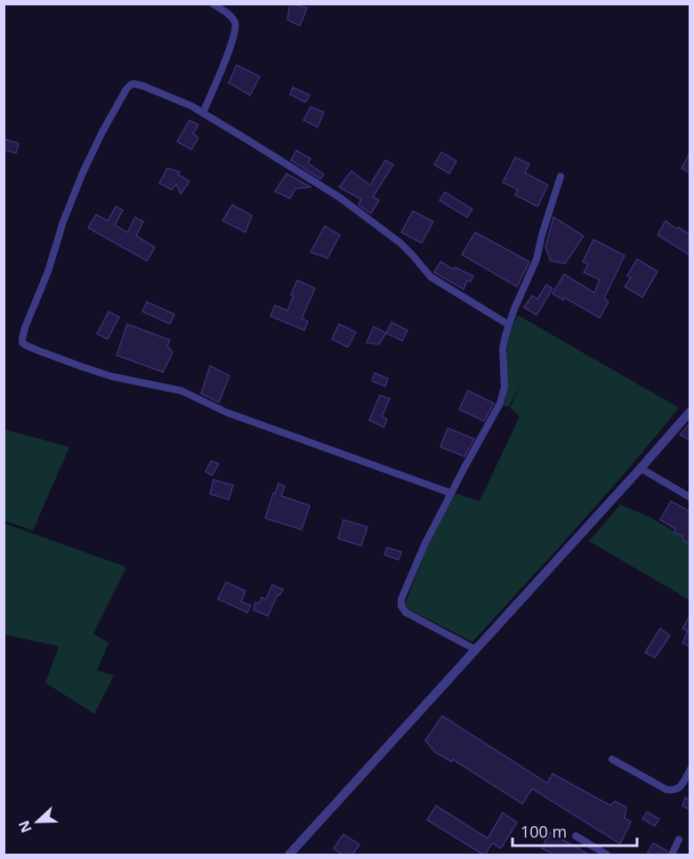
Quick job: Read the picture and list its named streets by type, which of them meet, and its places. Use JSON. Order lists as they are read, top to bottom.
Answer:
{
  "scale_bar": "100 m",
  "north": "left"
}
